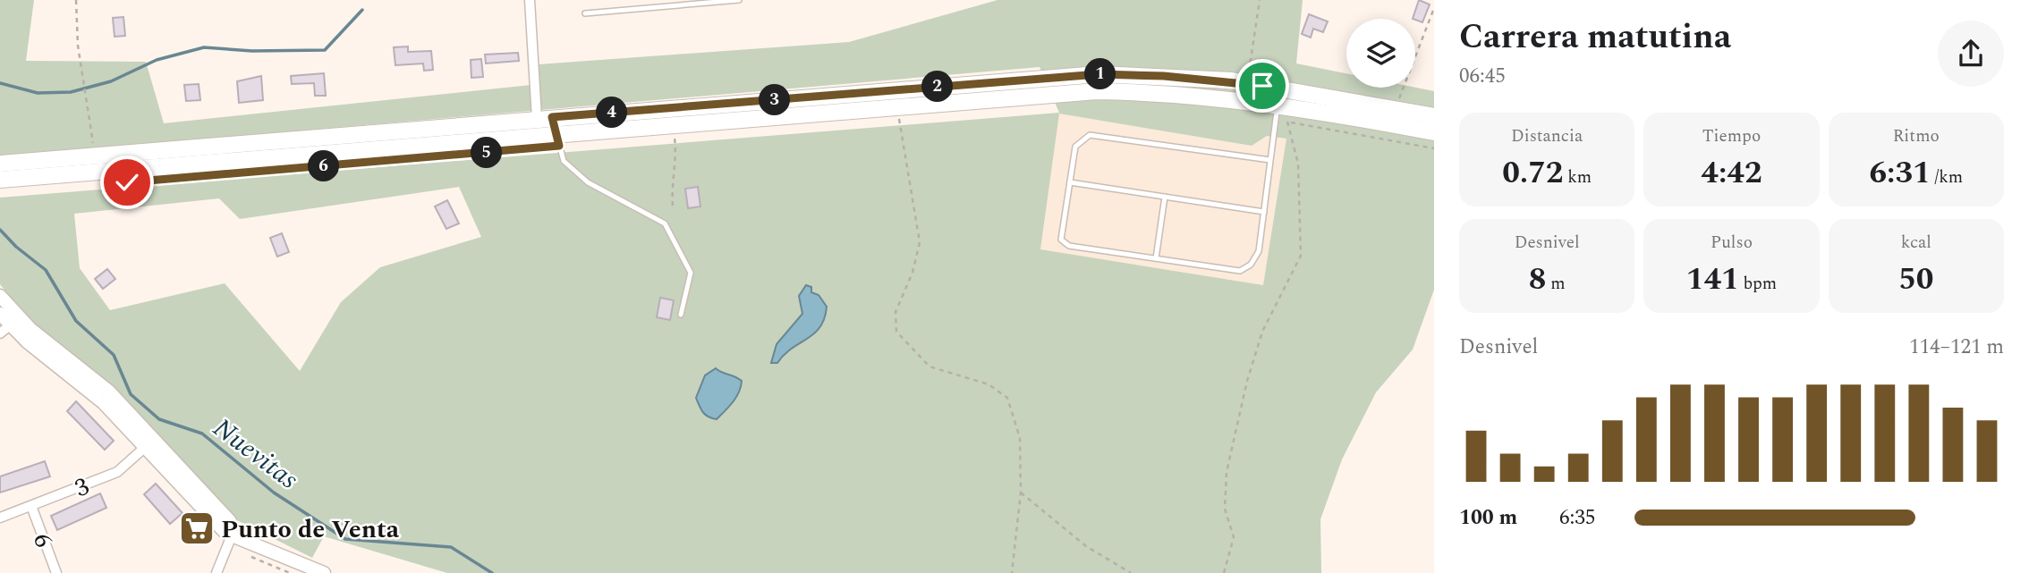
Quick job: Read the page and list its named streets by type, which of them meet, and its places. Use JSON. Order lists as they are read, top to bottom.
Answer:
{
  "streets": {
    "street": ["3", "6"]
  },
  "crossings": [
    ["3", "6"]
  ],
  "water": ["Nuevitas"],
  "places": {
    "supermarket": ["Punto de Venta"]
  },
  "page": {
    "heading": ["Carrera matutina", "06:45"],
    "pins": [
      "1",
      "2",
      "3",
      "4",
      "5",
      "6"
    ],
    "stats": [
      ["Distancia", "0.72 km"],
      ["Tiempo", "4:42"],
      ["Ritmo", "6:31 /km"],
      ["Desnivel", "8 m"],
      ["Pulso", "141 bpm"],
      ["kcal", "50"]
    ],
    "chart": ["Desnivel", "114–121 m"],
    "list": [
      {
        "name": "100 m",
        "note": "6:35"
      }
    ]
  }
}
